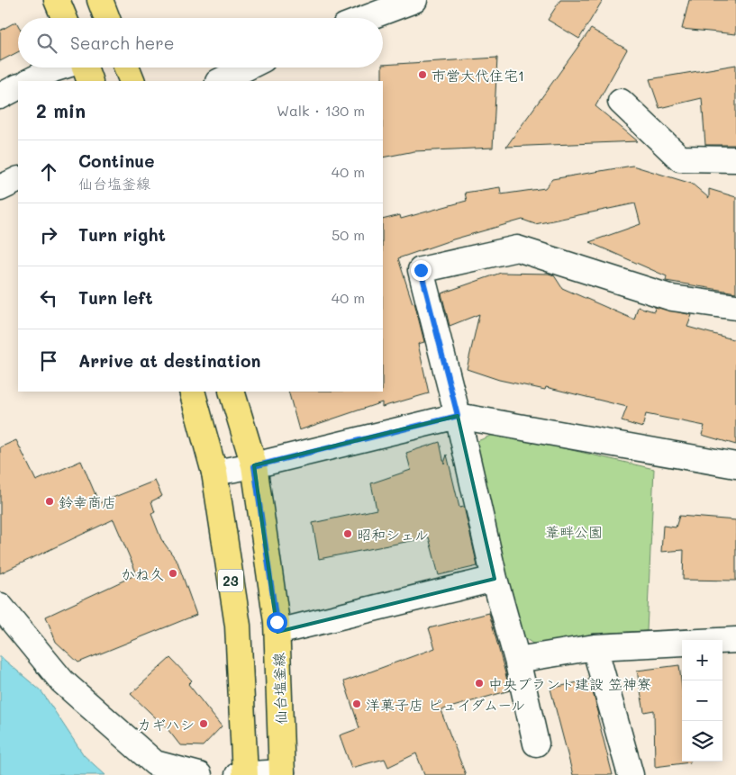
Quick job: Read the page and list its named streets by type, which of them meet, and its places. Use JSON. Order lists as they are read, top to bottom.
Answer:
{
  "streets": {
    "main road": ["23", "仙台塩釜線"]
  },
  "parks": ["葦畔公園"],
  "places": [
    "市営大代住宅1",
    "鈴幸商店",
    "昭和シェル",
    "かね久",
    "中央プラント建設 笠神寮",
    "洋菓子店 ピュイダムール",
    "カギハシ"
  ],
  "page": {
    "search": "Search here",
    "heading": ["2 min", "Walk · 130 m"],
    "list": [
      ["Continue", "仙台塩釜線", "40 m"],
      ["Turn right", "50 m"],
      ["Turn left", "40 m"],
      "Arrive at destination"
    ],
    "map_buttons": ["+", "−"]
  }
}
